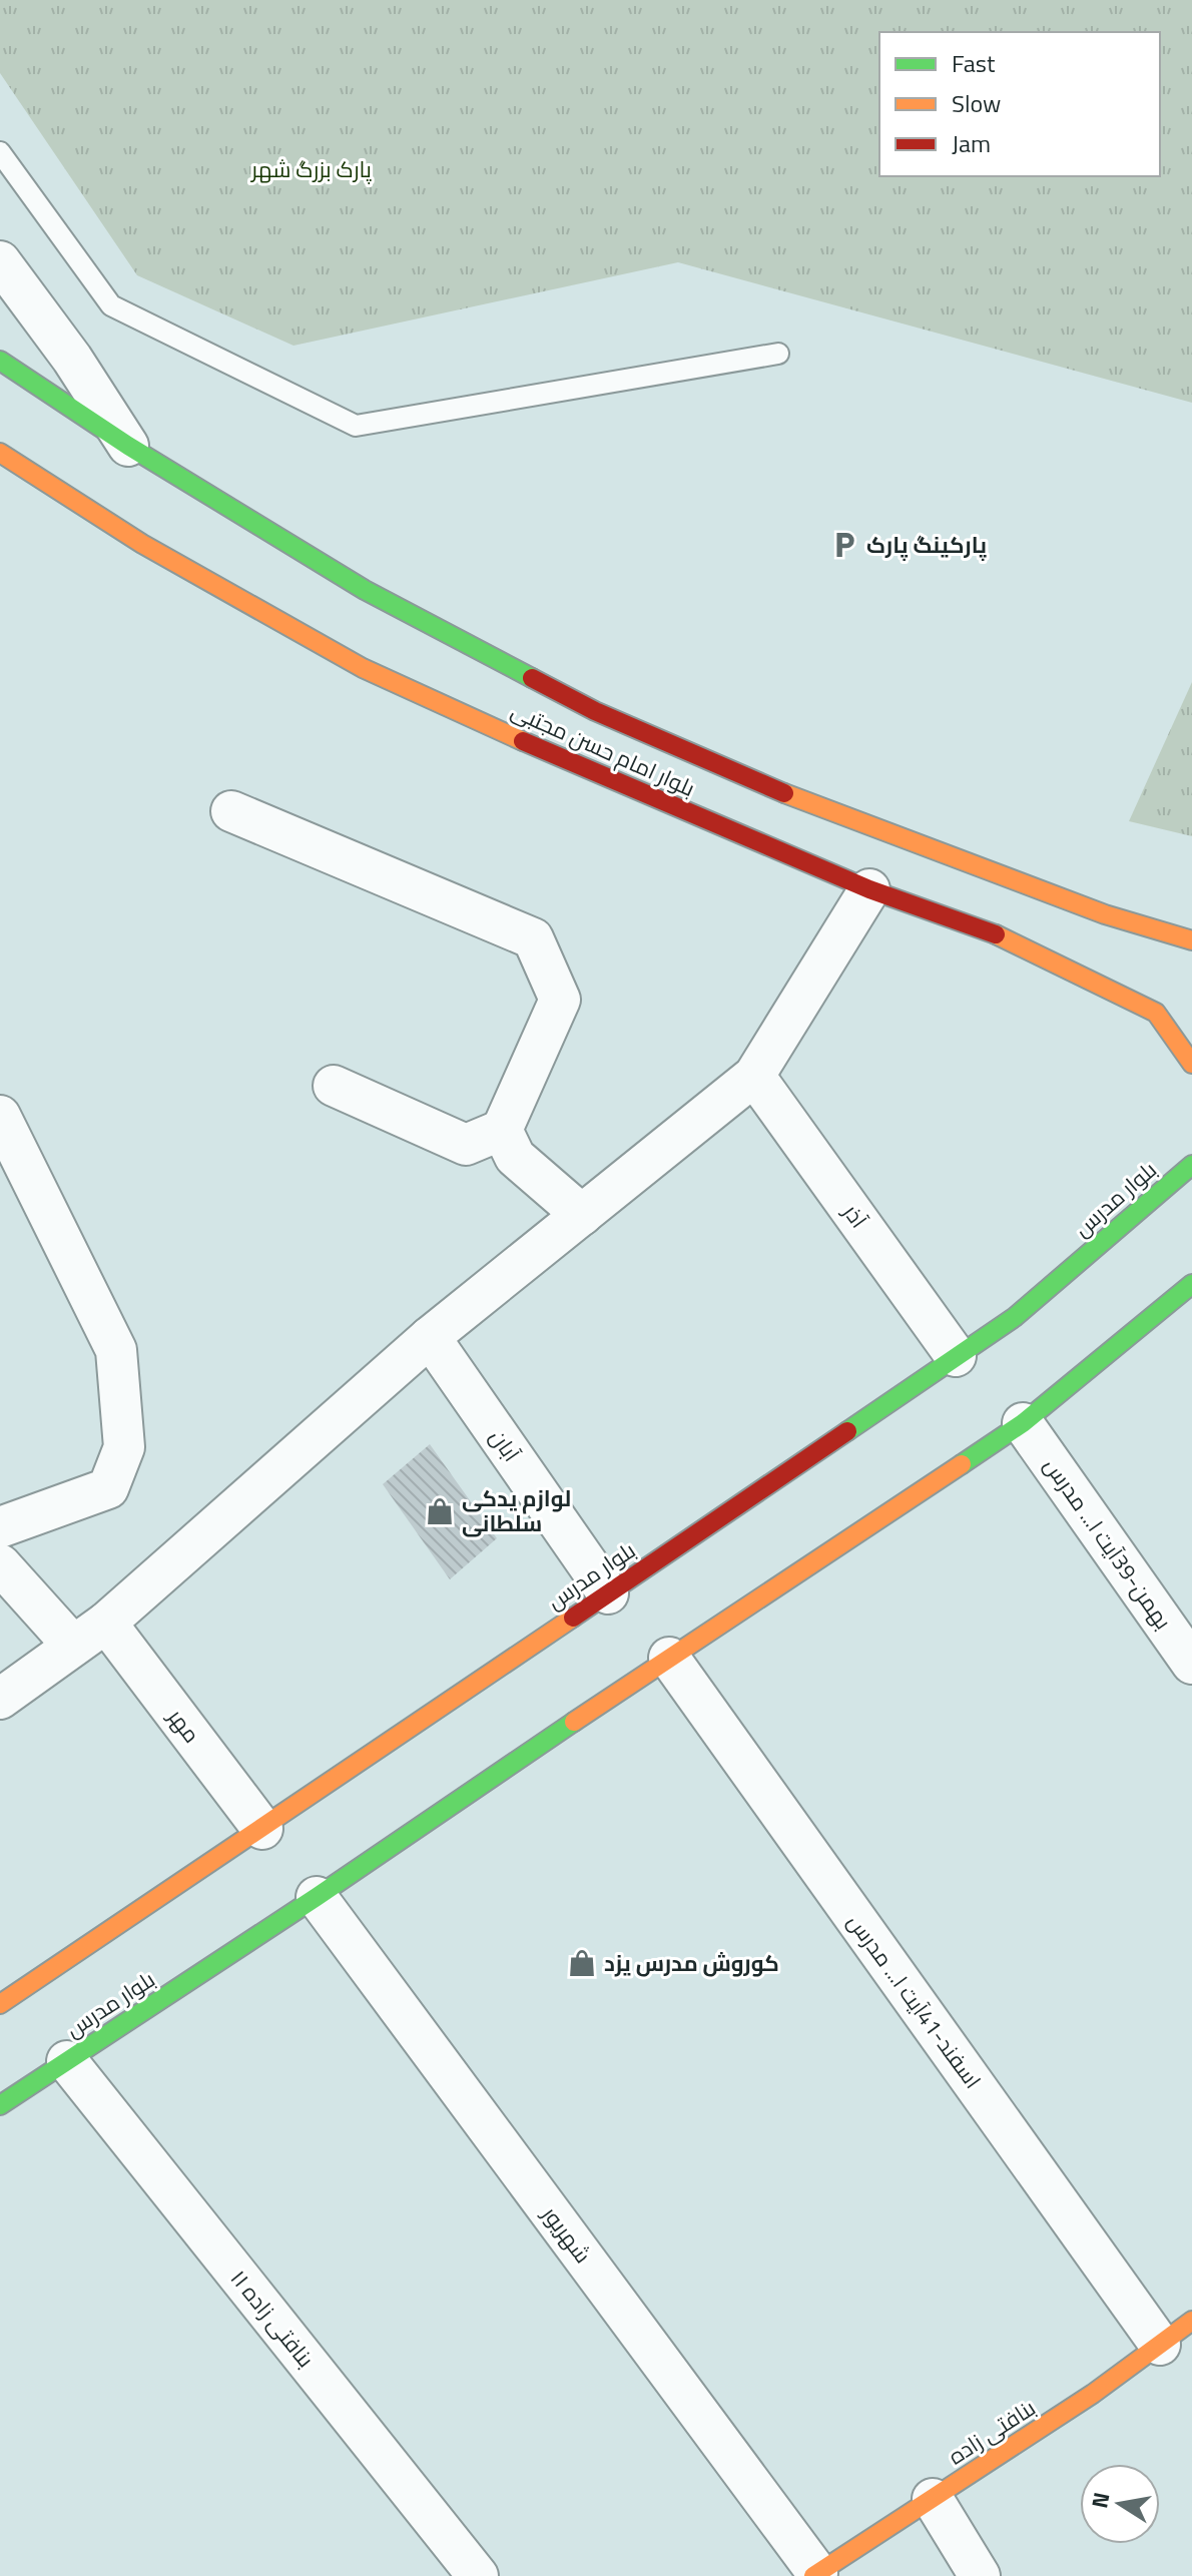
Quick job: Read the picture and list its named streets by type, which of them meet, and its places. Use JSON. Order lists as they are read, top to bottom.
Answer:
{
  "streets": {
    "main road": ["بلوار امام حسن مجتبی", "بلوار مدرس", "بنافتی زاده"],
    "street": [
      "آذر",
      "آبان",
      "بهمن-39آیت ا... مدرس",
      "مهر",
      "اسفند-41آیت ا... مدرس",
      "شهریور",
      "بنافتی زاده ۱۱"
    ]
  },
  "crossings": [
    ["بلوار مدرس", "آذر"],
    ["بلوار مدرس", "آبان"],
    ["بلوار مدرس", "بهمن-39آیت ا... مدرس"],
    ["بلوار مدرس", "مهر"],
    ["بلوار مدرس", "اسفند-41آیت ا... مدرس"],
    ["بلوار مدرس", "شهریور"],
    ["بلوار مدرس", "بنافتی زاده ۱۱"],
    ["اسفند-41آیت ا... مدرس", "بنافتی زاده"],
    ["شهریور", "بنافتی زاده"]
  ],
  "parks": ["پارک بزرگ شهر"],
  "places": {
    "parking": ["پارکینگ پارک"],
    "shop": ["لوازم یدکی سلطانی", "کوروش مدرس یزد"]
  },
  "legend": ["Fast", "Slow", "Jam"],
  "north": "left"
}
